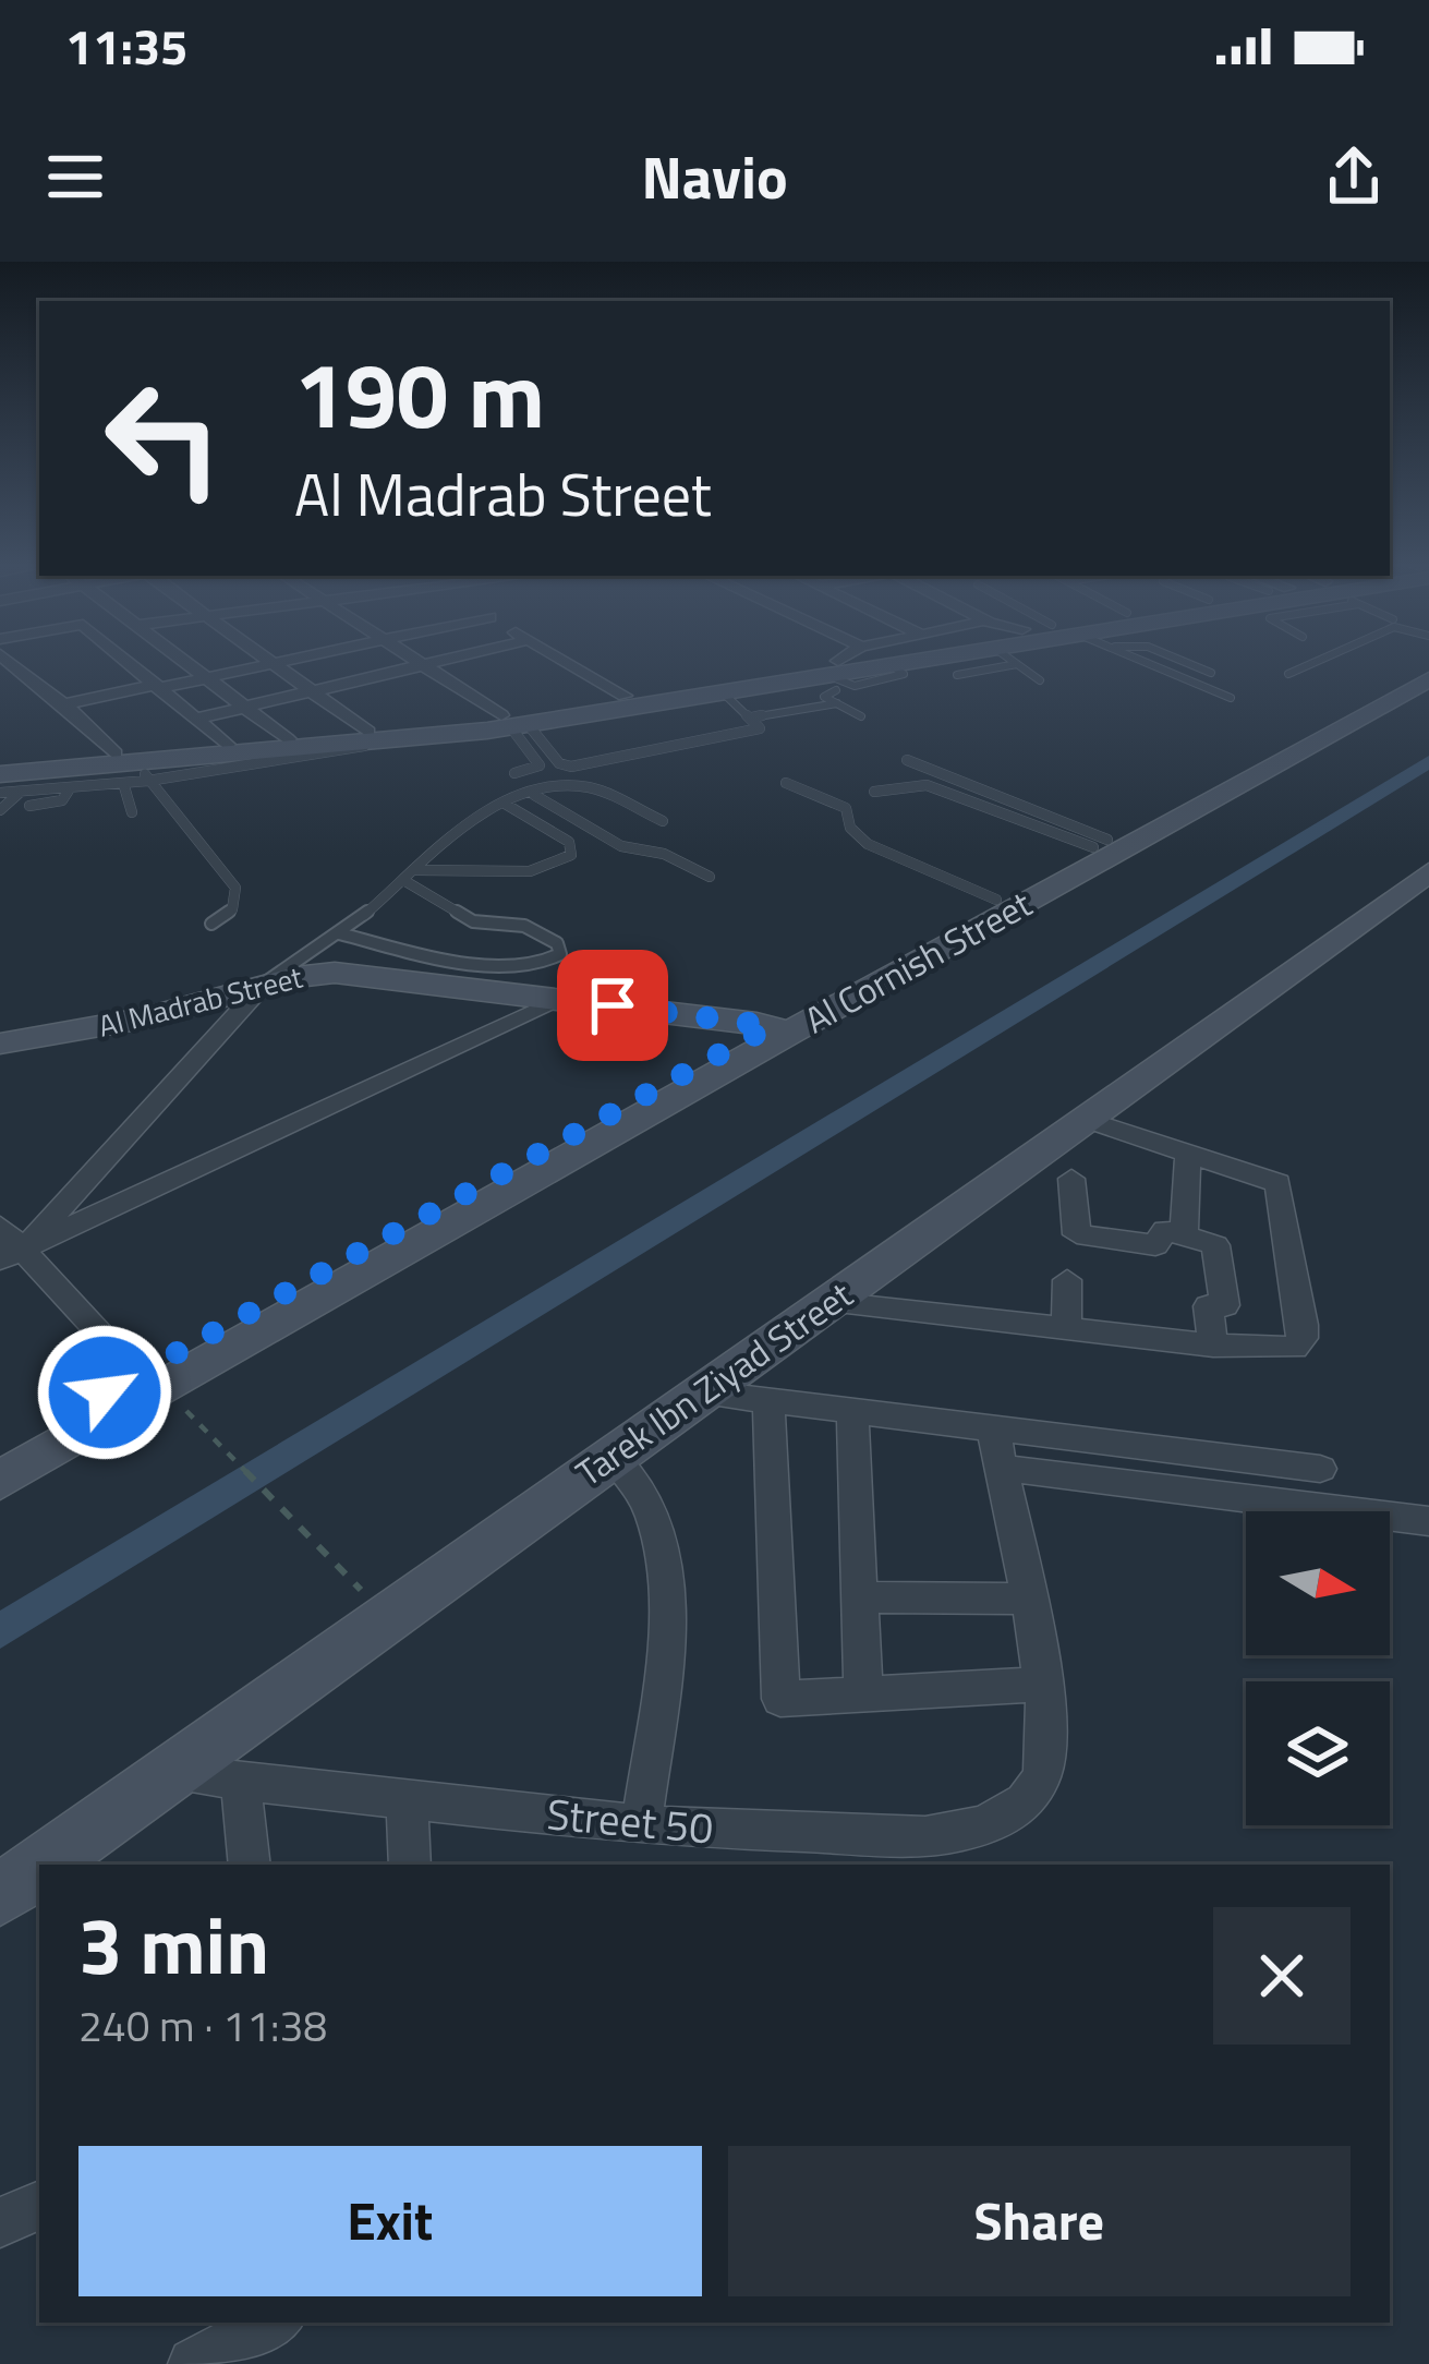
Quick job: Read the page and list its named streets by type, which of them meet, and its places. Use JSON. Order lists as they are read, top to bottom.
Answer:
{
  "streets": {
    "main road": ["Al Cornish Street", "Al Madrab Street", "Tarek Ibn Ziyad Street"],
    "street": ["Street 50"]
  },
  "crossings": [
    ["Al Cornish Street", "Al Madrab Street"],
    ["Tarek Ibn Ziyad Street", "Street 50"]
  ],
  "north": "right",
  "page": {
    "status": "11:35",
    "header": "Navio",
    "turn": ["190 m", "Al Madrab Street"],
    "heading": ["3 min", "240 m · 11:38"],
    "buttons": ["Exit", "Share"]
  }
}
